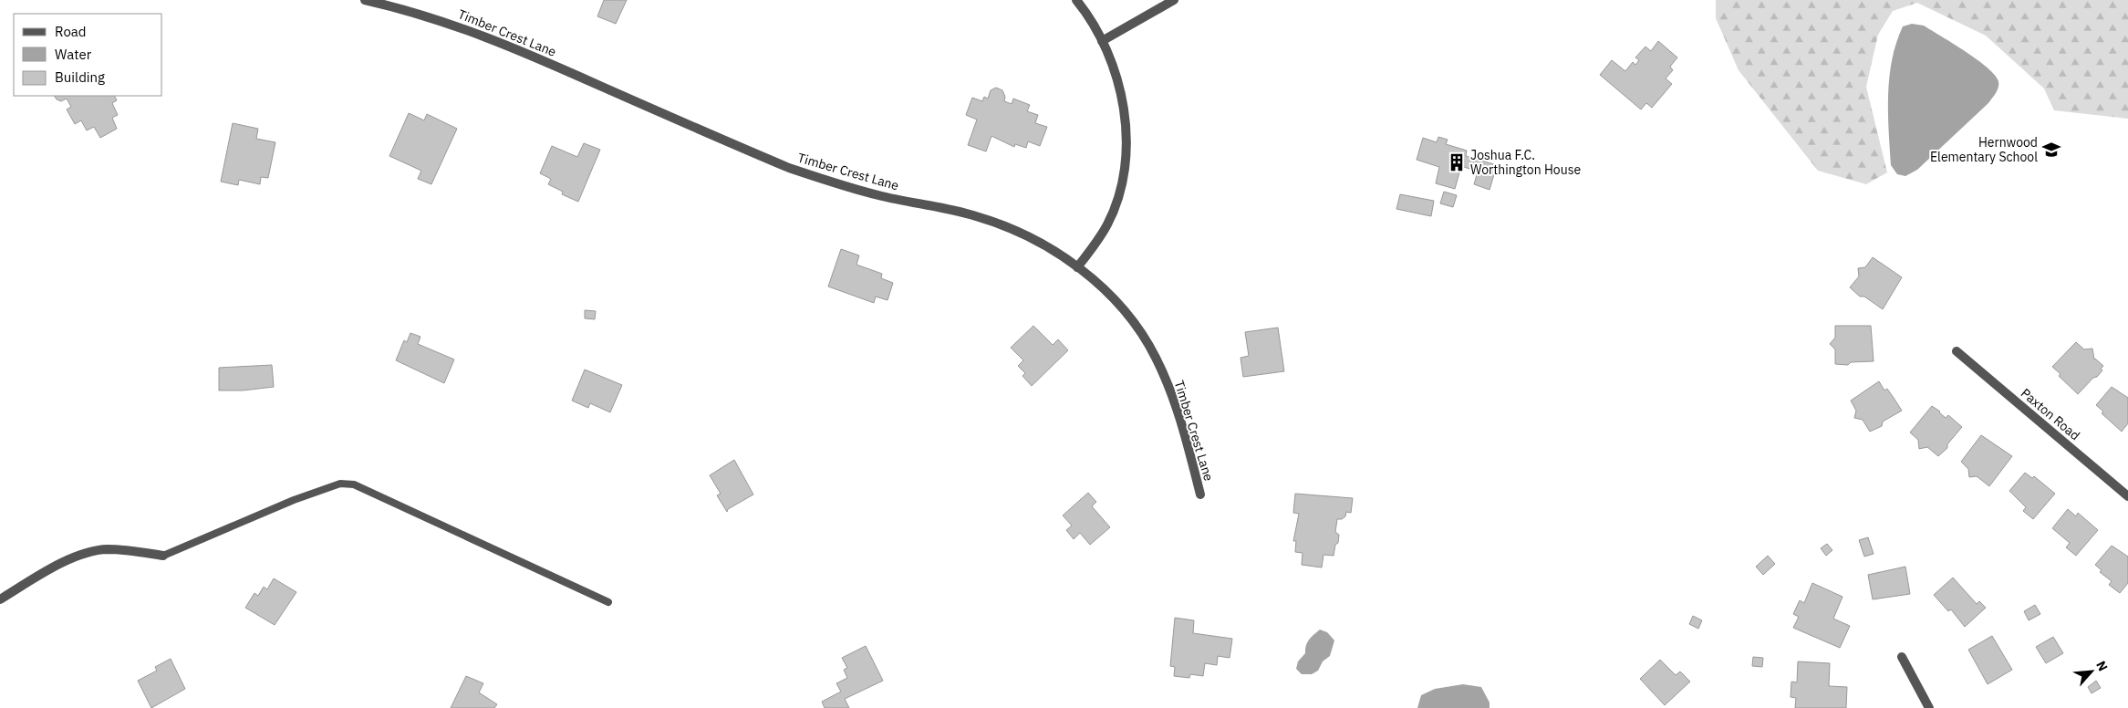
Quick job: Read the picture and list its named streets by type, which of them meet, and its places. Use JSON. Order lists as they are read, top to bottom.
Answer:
{
  "streets": {
    "street": ["Timber Crest Lane", "Paxton Road"]
  },
  "places": {
    "school or university": ["Hernwood Elementary School"],
    "building": ["Joshua F.C. Worthington House"]
  },
  "legend": ["Road", "Water", "Building"],
  "north": "top right"
}
